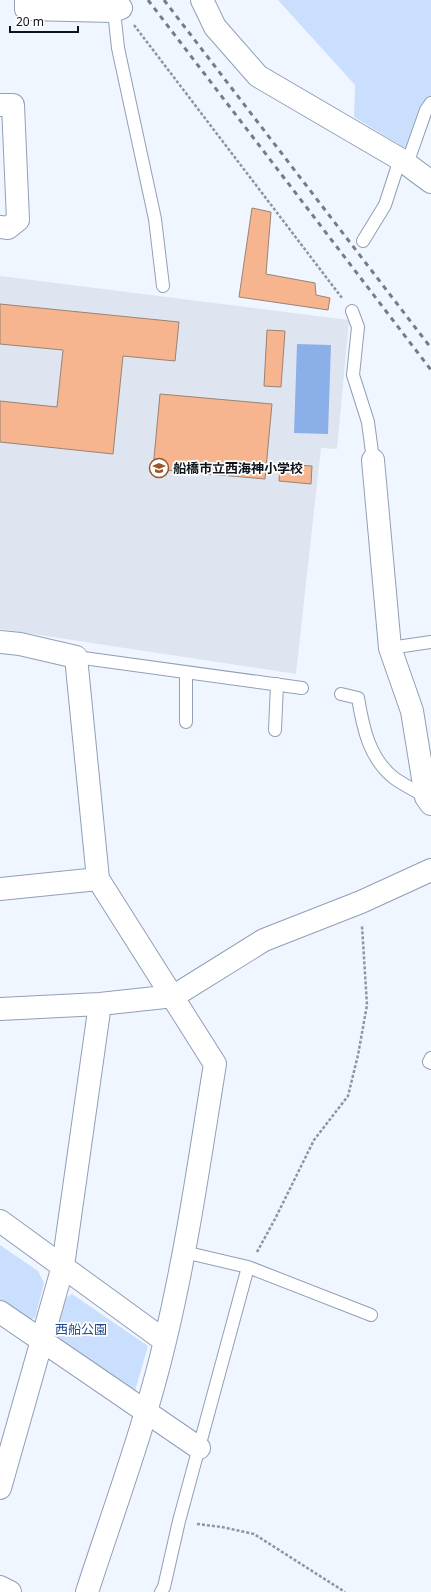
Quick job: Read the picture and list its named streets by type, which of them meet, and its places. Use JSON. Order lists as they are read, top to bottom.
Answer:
{
  "parks": ["西船公園"],
  "places": {
    "school or university": ["船橋市立西海神小学校"]
  },
  "scale_bar": "20 m"
}
